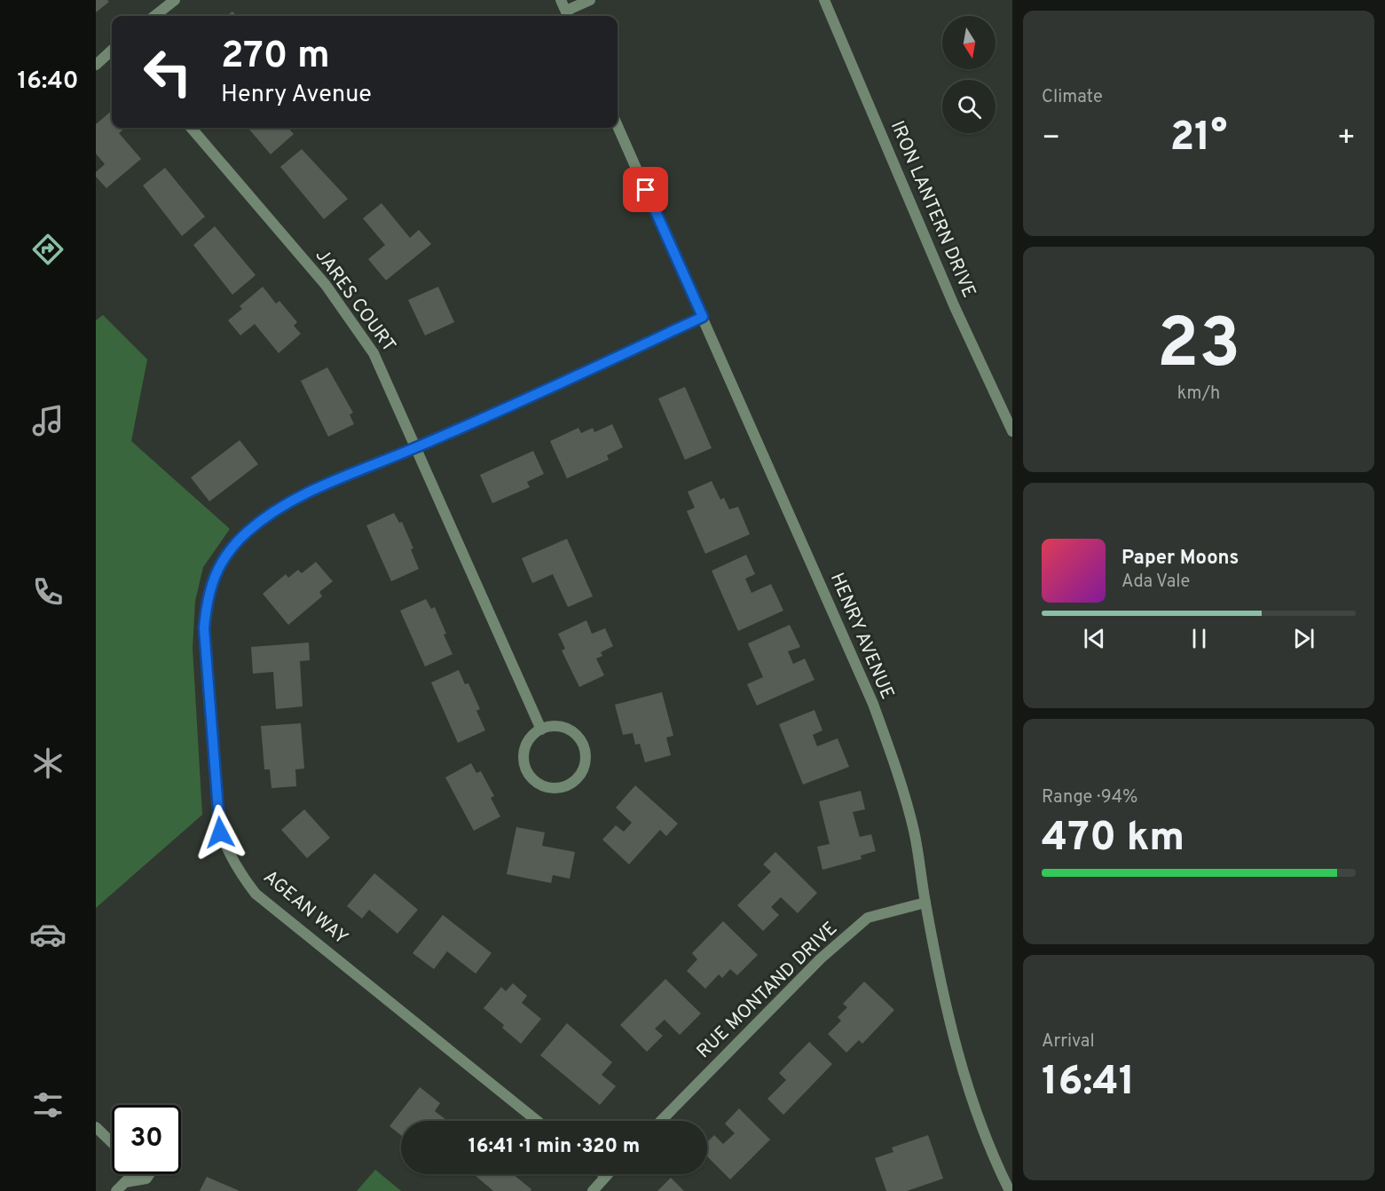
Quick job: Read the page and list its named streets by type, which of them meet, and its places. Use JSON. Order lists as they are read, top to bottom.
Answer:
{
  "streets": {
    "street": [
      "IRON LANTERN DRIVE",
      "JARES COURT",
      "HENRY AVENUE",
      "AGEAN WAY",
      "RUE MONTAND DRIVE"
    ]
  },
  "crossings": [
    ["JARES COURT", "AGEAN WAY"],
    ["HENRY AVENUE", "AGEAN WAY"],
    ["HENRY AVENUE", "RUE MONTAND DRIVE"]
  ],
  "north": "bottom",
  "page": {
    "tabs": "16:40",
    "tile": [
      "Climate",
      ["23", "km/h"],
      ["Range · 94%", "470 km"],
      ["Arrival", "16:41"]
    ],
    "turn": ["270 m", "Henry Avenue"],
    "heat": ["−", "21°", "+"],
    "song": ["Paper Moons", "Ada Vale"],
    "limit": "30",
    "trip": "16:41 · 1 min · 320 m"
  }
}
